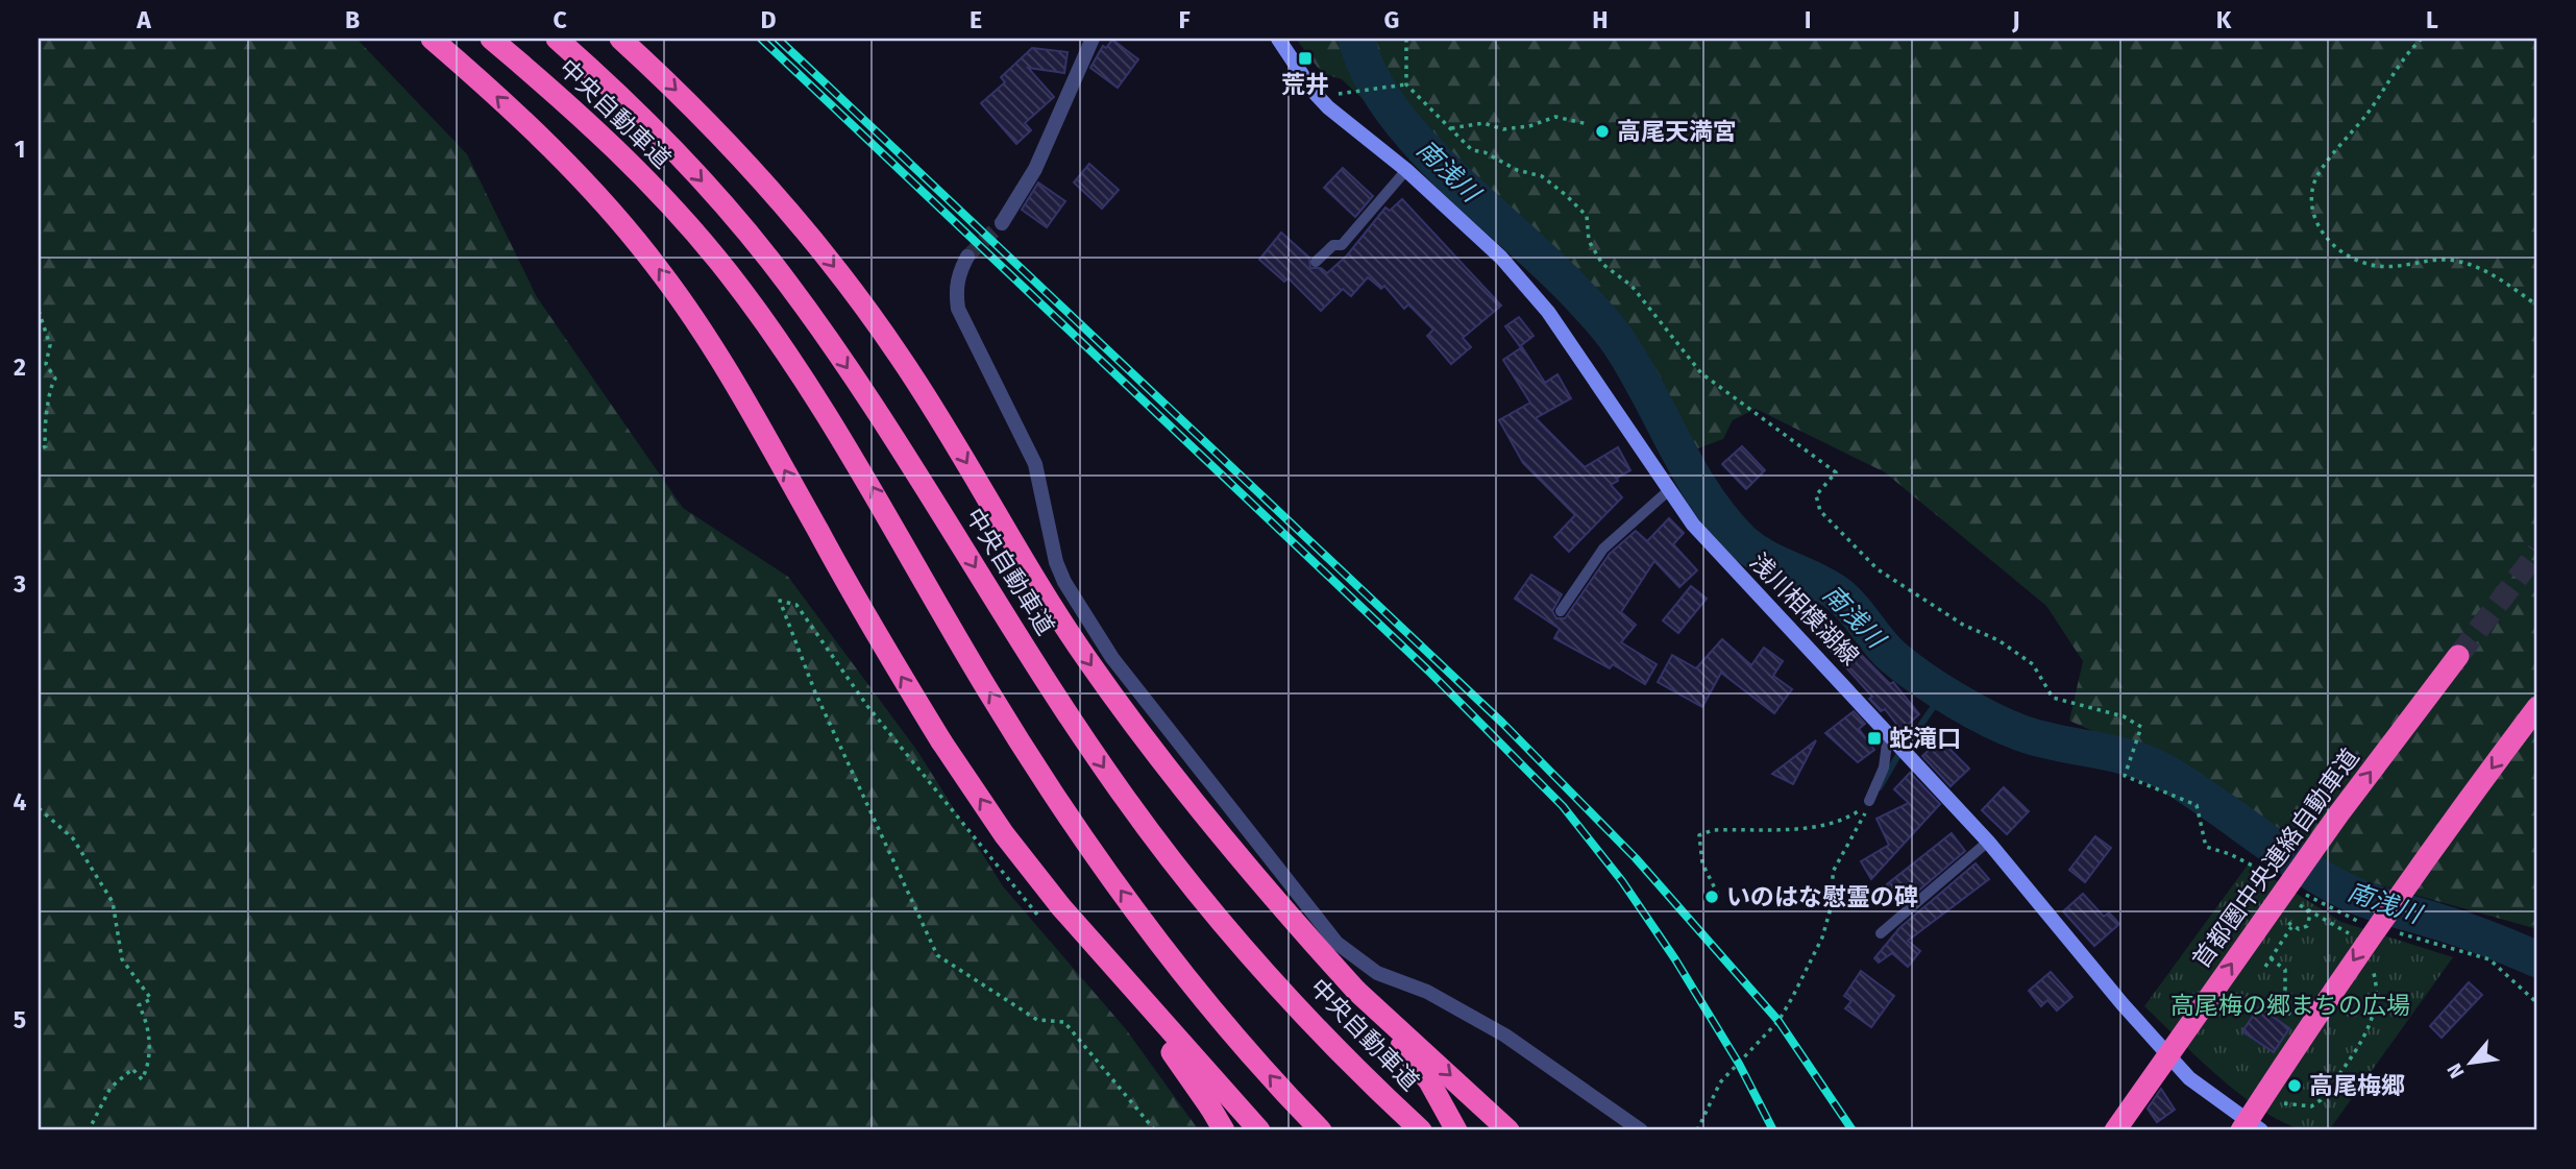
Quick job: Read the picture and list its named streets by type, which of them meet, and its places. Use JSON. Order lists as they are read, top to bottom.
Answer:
{
  "streets": {
    "highway": ["中央自動車道", "首都圏中央連絡自動車道"],
    "main road": ["浅川相模湖線"]
  },
  "water": ["南浅川"],
  "parks": ["高尾梅の郷まちの広場"],
  "places": {
    "transit": ["荒井", "蛇滝口"],
    "other": ["高尾天満宮", "いのはな慰霊の碑", "高尾梅郷"]
  },
  "north": "bottom left",
  "grid": {
    "columns": [
      "A",
      "B",
      "C",
      "D",
      "E",
      "F",
      "G",
      "H",
      "I",
      "J",
      "K",
      "L"
    ],
    "rows": [
      "1",
      "2",
      "3",
      "4",
      "5"
    ]
  }
}
